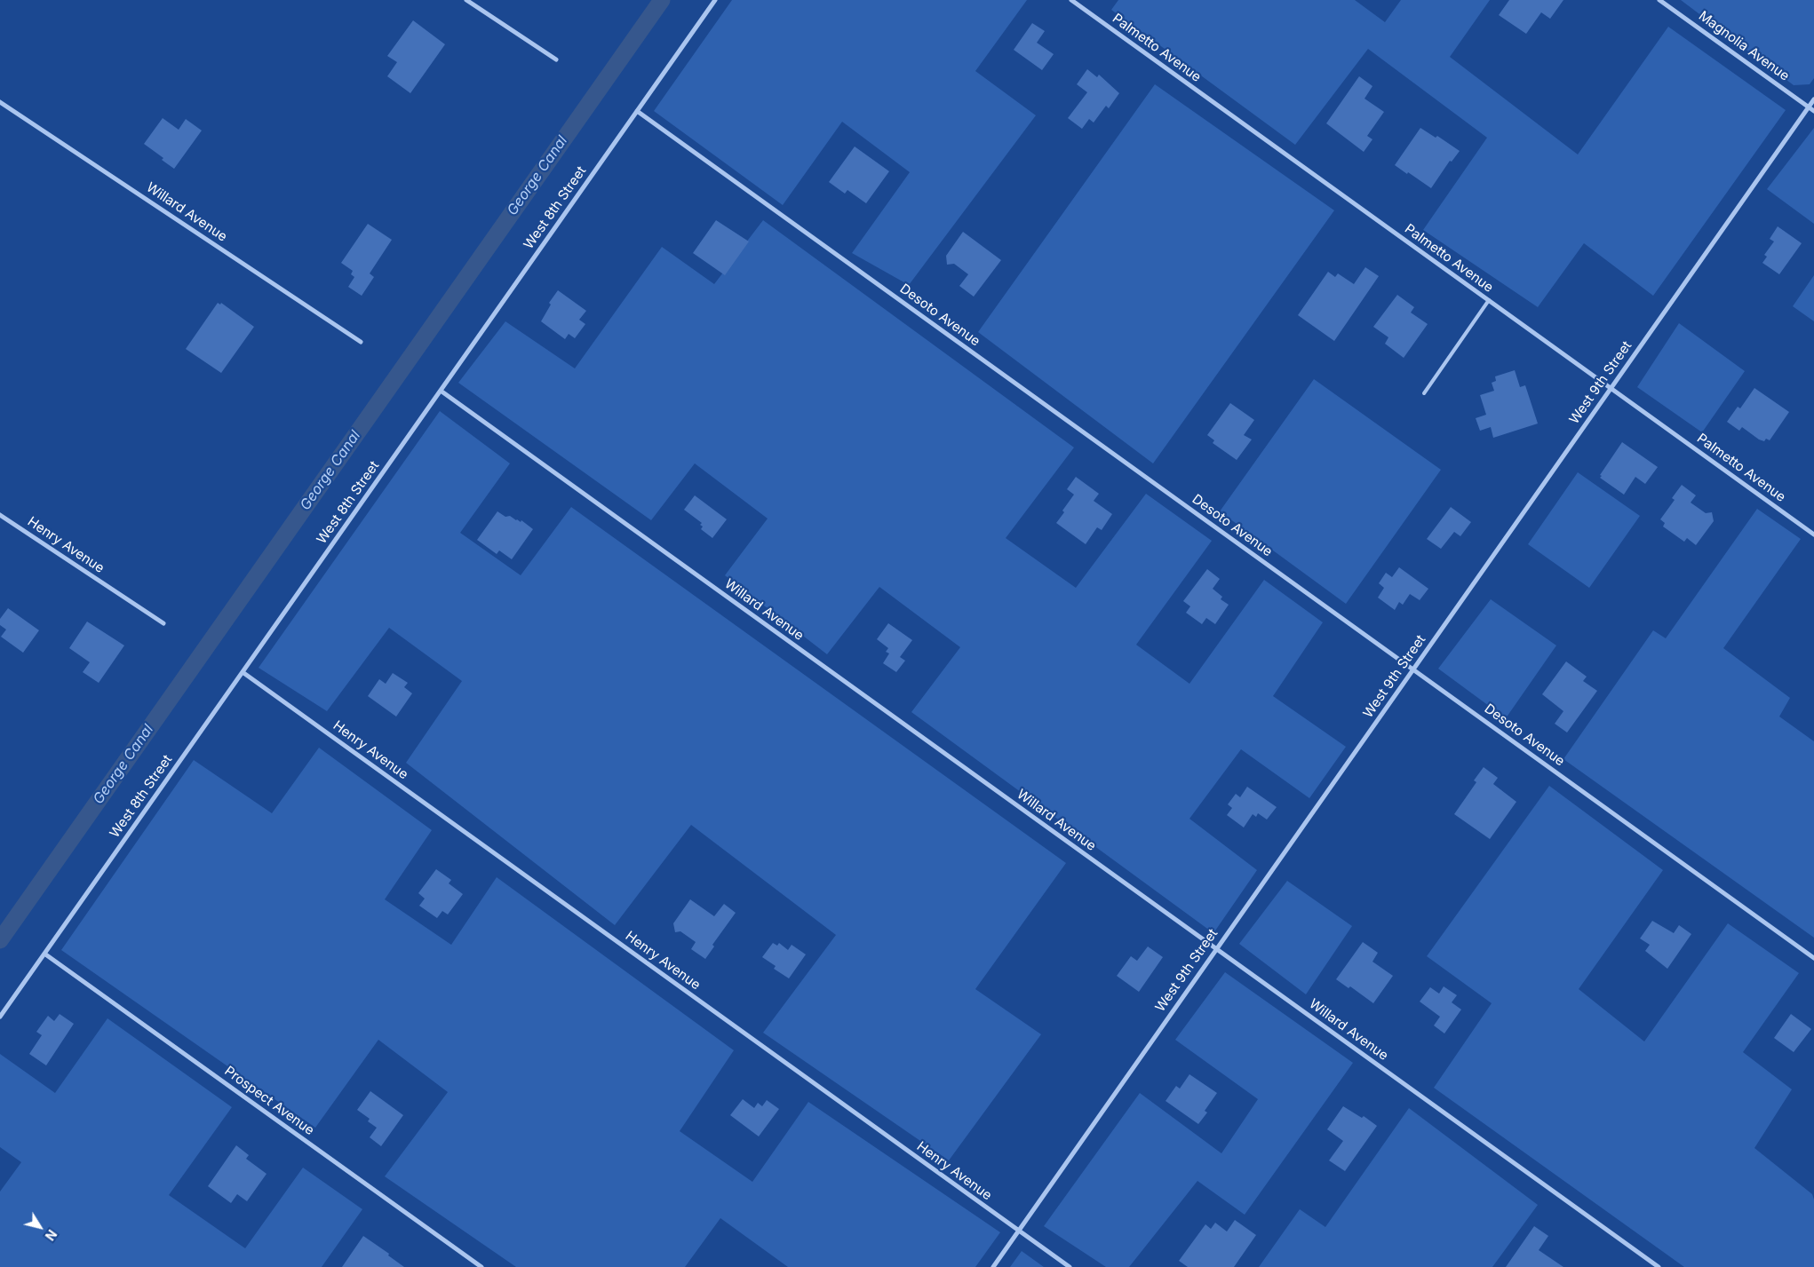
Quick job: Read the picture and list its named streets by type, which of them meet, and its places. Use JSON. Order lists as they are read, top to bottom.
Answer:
{
  "streets": {
    "street": [
      "Magnolia Avenue",
      "Palmetto Avenue",
      "West 8th Street",
      "Willard Avenue",
      "Desoto Avenue",
      "West 9th Street",
      "Henry Avenue",
      "Prospect Avenue"
    ]
  },
  "crossings": [
    ["Magnolia Avenue", "West 9th Street"],
    ["Palmetto Avenue", "West 9th Street"],
    ["West 8th Street", "Willard Avenue"],
    ["West 8th Street", "Desoto Avenue"],
    ["West 8th Street", "Henry Avenue"],
    ["West 8th Street", "Prospect Avenue"],
    ["Willard Avenue", "West 9th Street"],
    ["Desoto Avenue", "West 9th Street"],
    ["West 9th Street", "Henry Avenue"]
  ],
  "water": ["George Canal"],
  "north": "bottom right"
}
